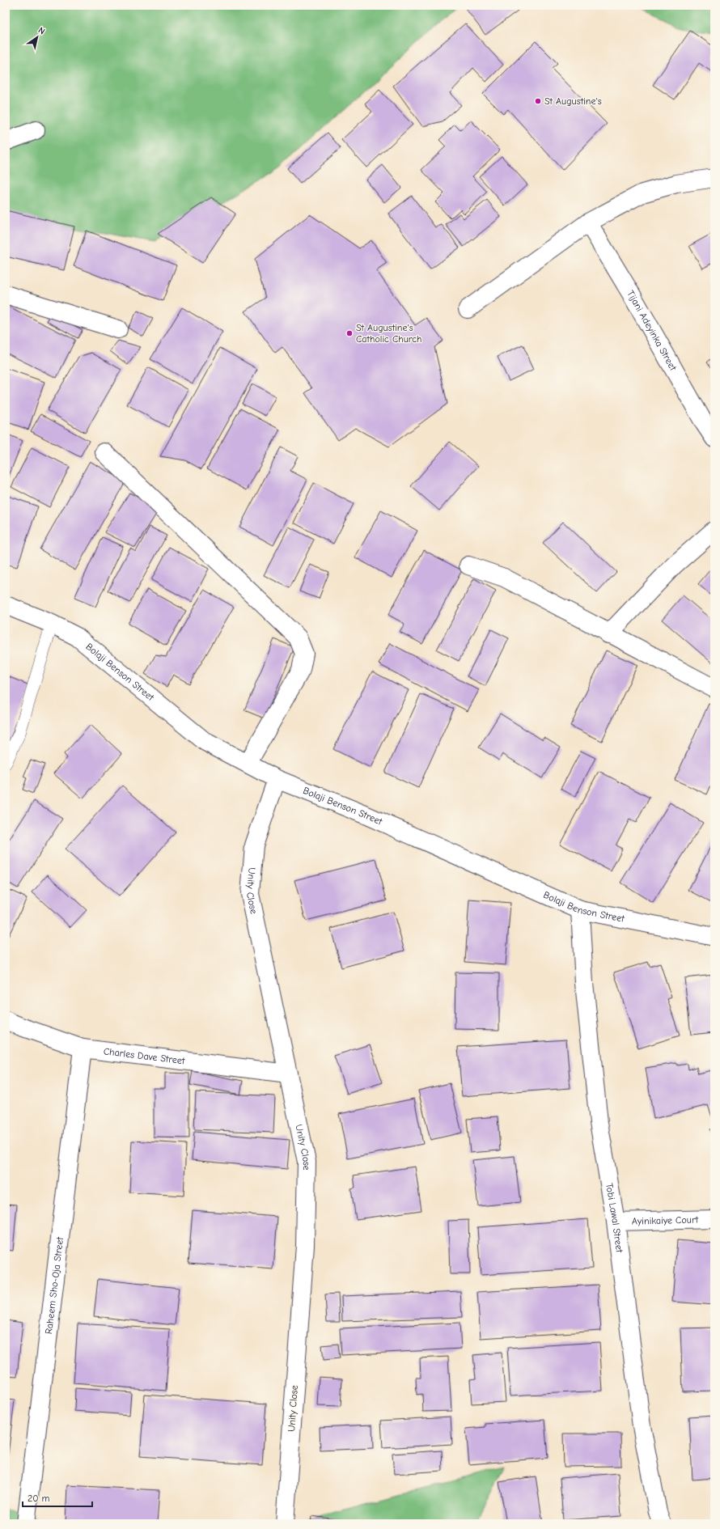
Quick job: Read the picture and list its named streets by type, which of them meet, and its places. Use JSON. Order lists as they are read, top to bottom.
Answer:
{
  "streets": {
    "street": [
      "Tijani Adeyinka Street",
      "Bolaji Benson Street",
      "Unity Close",
      "Charles Dave Street",
      "Tobi Lawal Street",
      "Ayinikaiye Court",
      "Raheem Sho-Oja Street"
    ]
  },
  "crossings": [
    ["Bolaji Benson Street", "Unity Close"],
    ["Bolaji Benson Street", "Tobi Lawal Street"],
    ["Unity Close", "Charles Dave Street"],
    ["Charles Dave Street", "Raheem Sho-Oja Street"],
    ["Tobi Lawal Street", "Ayinikaiye Court"]
  ],
  "places": ["St Augustine's", "St Augustine's Catholic Church"],
  "scale_bar": "20 m",
  "north": "top right"
}
